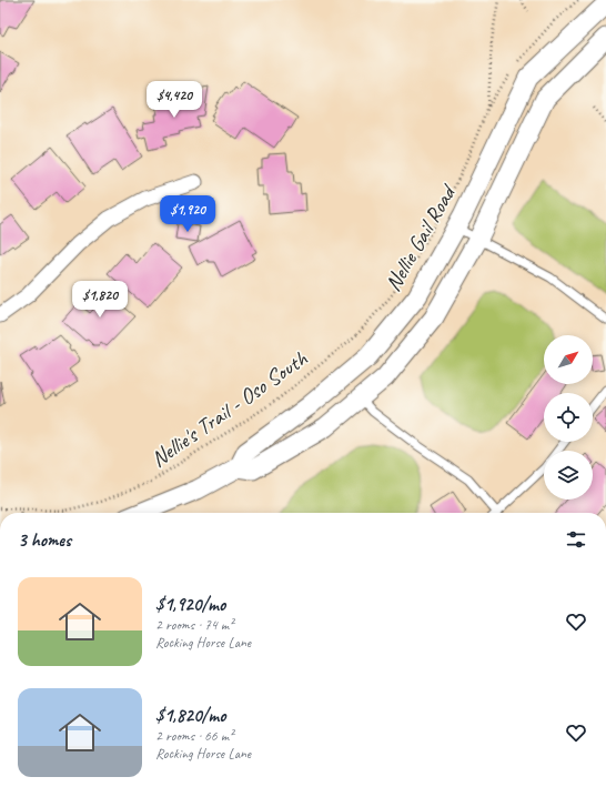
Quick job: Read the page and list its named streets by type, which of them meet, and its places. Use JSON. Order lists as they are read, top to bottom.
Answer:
{
  "streets": {
    "street": ["Nellie Gail Road"],
    "path": ["Nellie's Trail - Oso South"]
  },
  "north": "top right",
  "page": {
    "price": ["$4,420", "$1,920", "$1,820"],
    "heading": "3 homes",
    "list": [
      {
        "name": "$1,920/mo",
        "note": "2 rooms · 74 m² · Rocking Horse Lane"
      },
      {
        "name": "$1,820/mo",
        "note": "2 rooms · 66 m² · Rocking Horse Lane"
      }
    ]
  }
}
